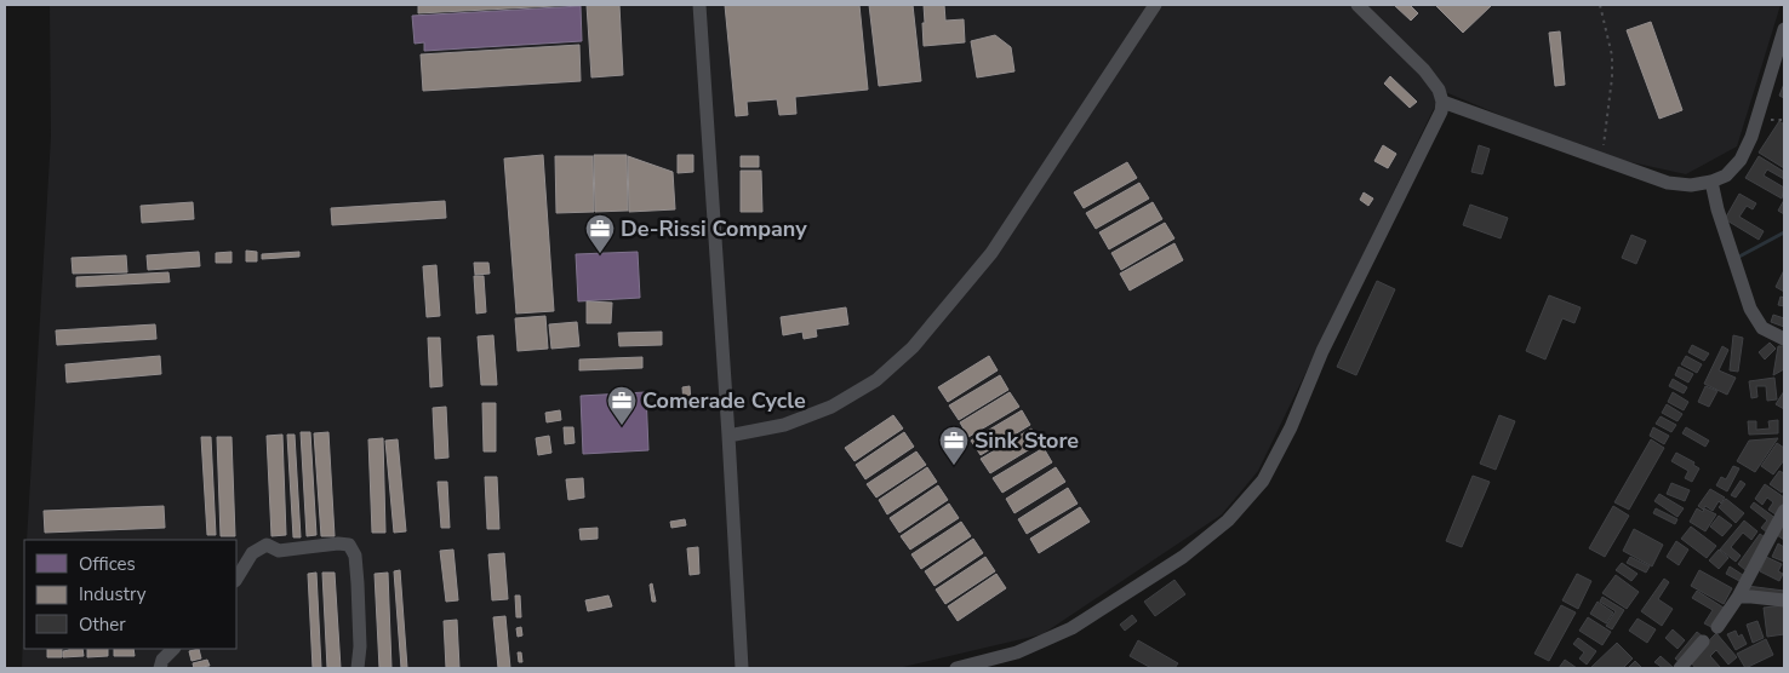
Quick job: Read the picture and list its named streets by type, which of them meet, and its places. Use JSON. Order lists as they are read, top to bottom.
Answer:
{
  "places": {
    "office": ["De-Rissi Company", "Comerade Cycle", "Sink Store"]
  },
  "legend": ["Offices", "Industry", "Other"]
}
